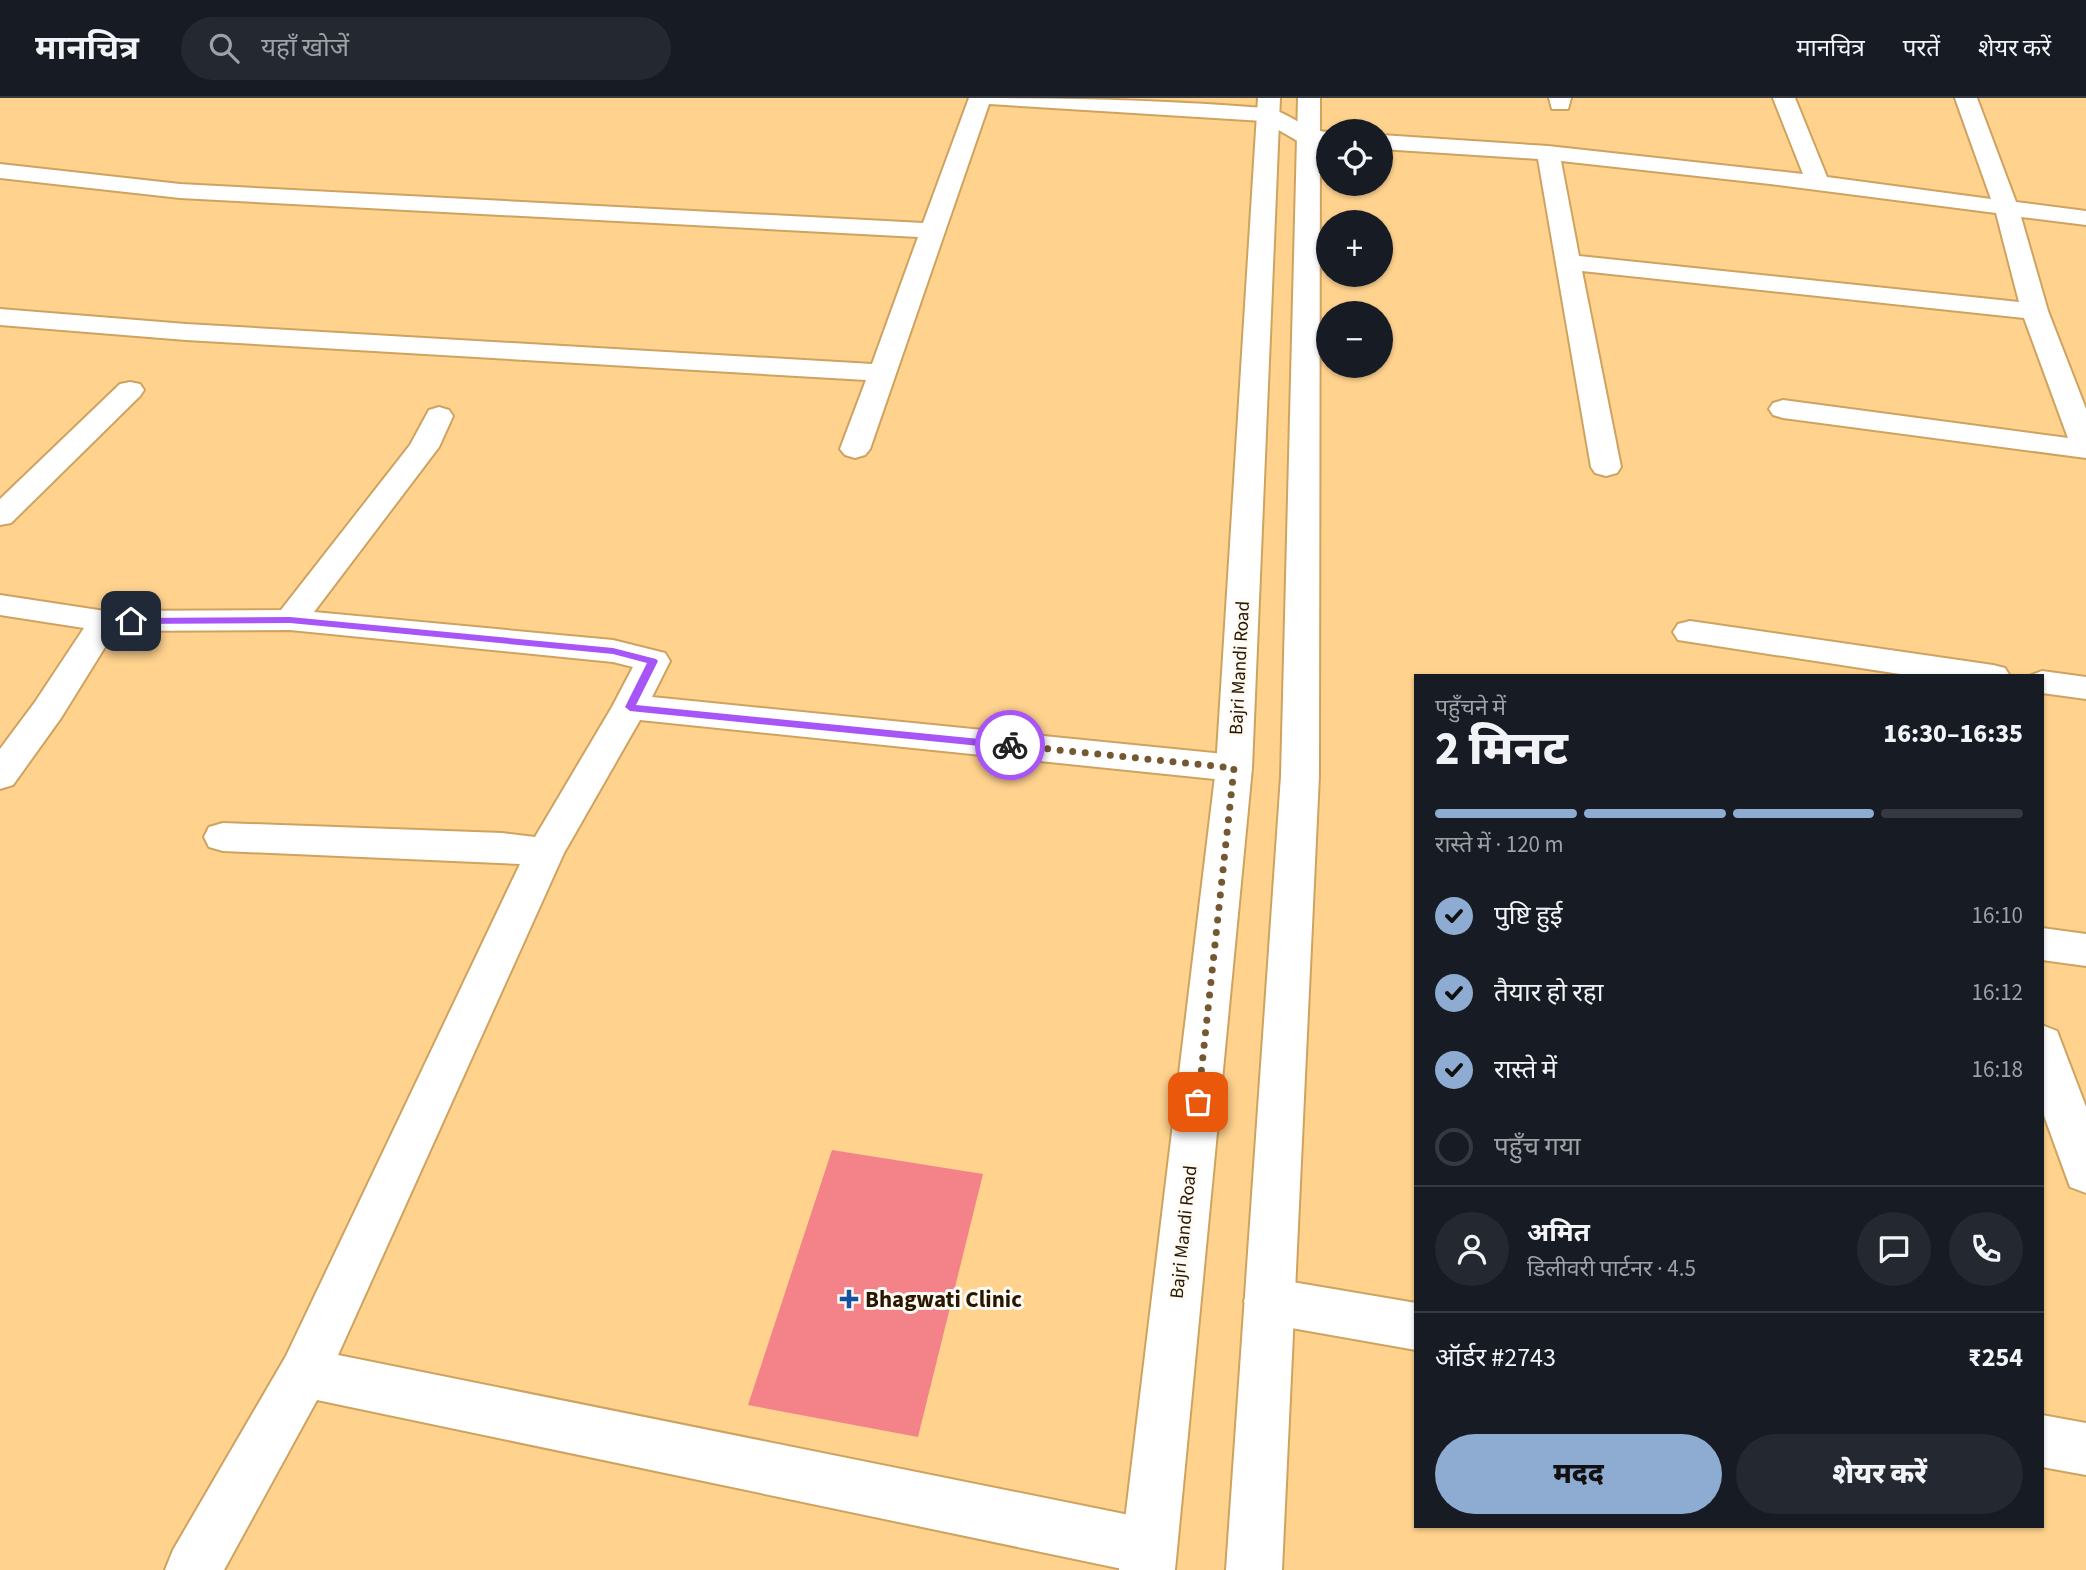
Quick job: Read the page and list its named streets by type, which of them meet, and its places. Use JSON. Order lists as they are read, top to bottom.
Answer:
{
  "streets": {
    "street": ["Bajri Mandi Road"]
  },
  "places": {
    "health": ["Bhagwati Clinic"]
  },
  "page": {
    "header": "मानचित्र",
    "search": "यहाँ खोजें",
    "nav": ["मानचित्र", "परतें", "शेयर करें"],
    "map_buttons": ["+", "−"],
    "heading": ["2 मिनट", "पहुँचने में", "16:30–16:35"],
    "panel": [
      "अमित",
      "डिलीवरी पार्टनर · 4.5",
      "ऑर्डर #2743",
      "₹254"
    ],
    "bar": "रास्ते में · 120 m",
    "list": [
      ["पुष्टि हुई", "16:10"],
      ["तैयार हो रहा", "16:12"],
      ["रास्ते में", "16:18"],
      "पहुँच गया"
    ],
    "buttons": ["मदद", "शेयर करें"]
  }
}
